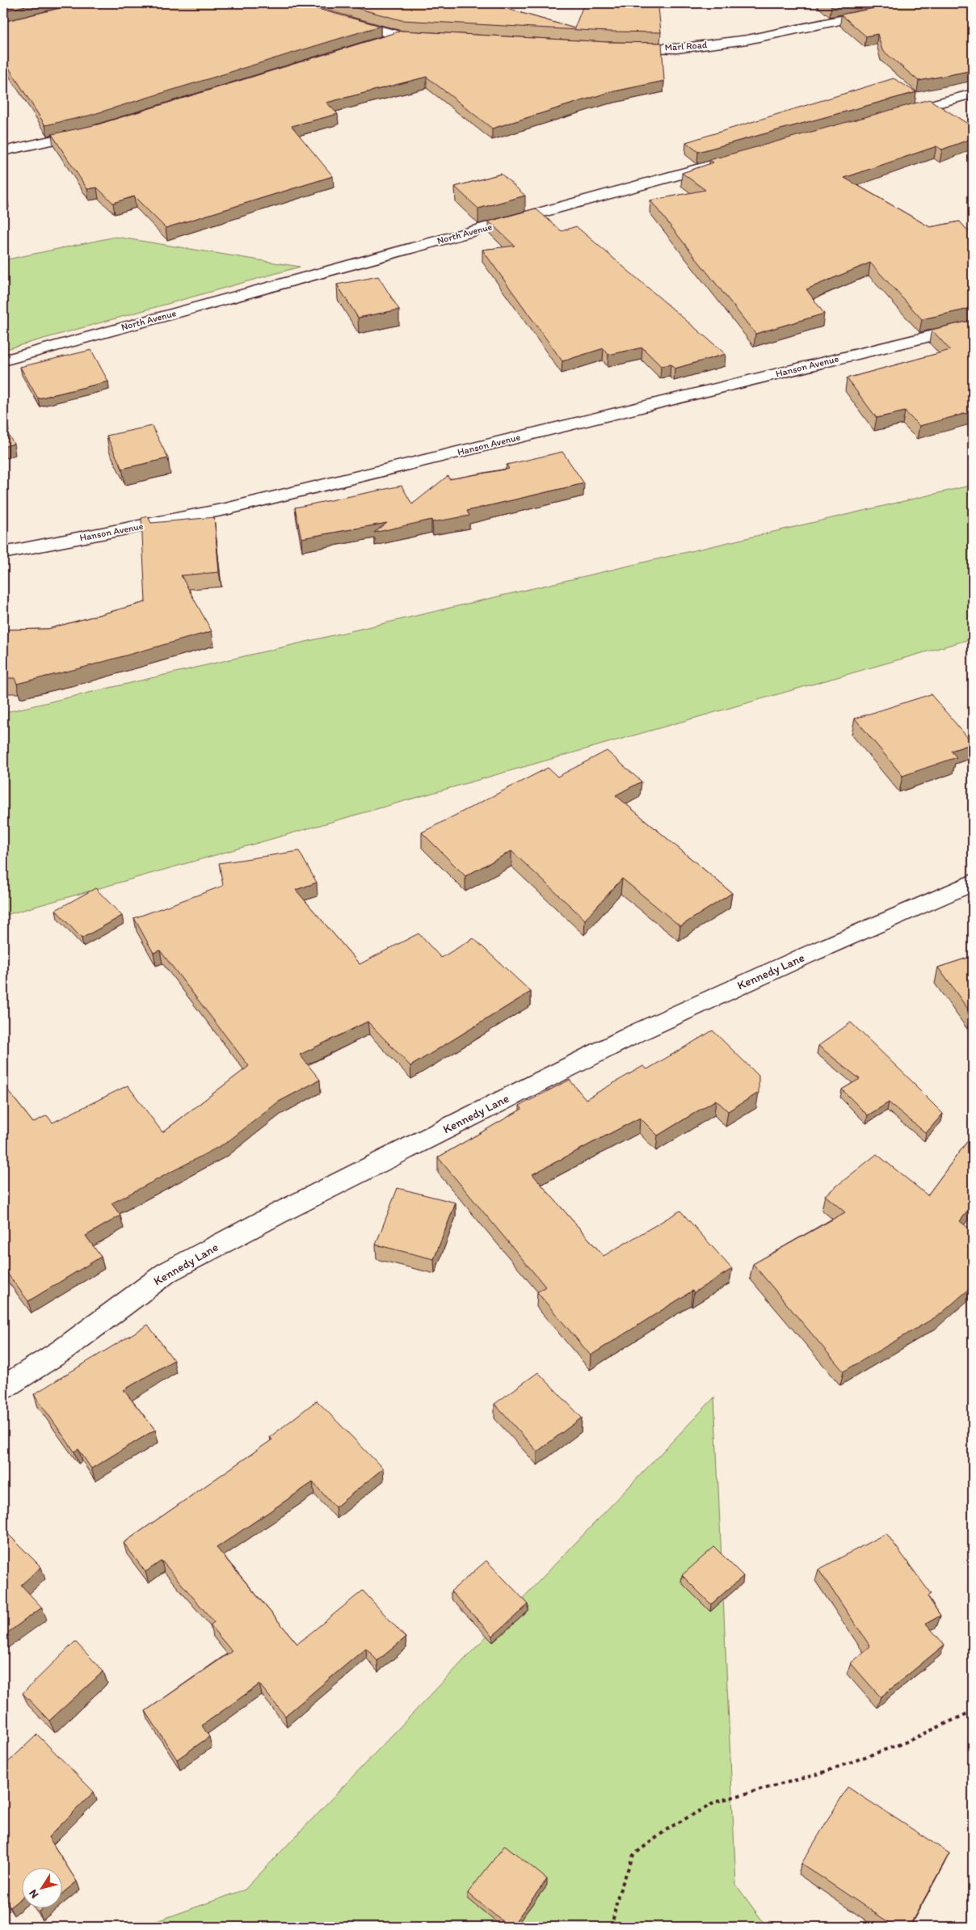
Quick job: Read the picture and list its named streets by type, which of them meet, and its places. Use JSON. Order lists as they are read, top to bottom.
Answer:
{
  "streets": {
    "street": [
      "Marl Road",
      "North Avenue",
      "Hanson Avenue",
      "Kennedy Lane"
    ]
  },
  "north": "bottom left"
}
